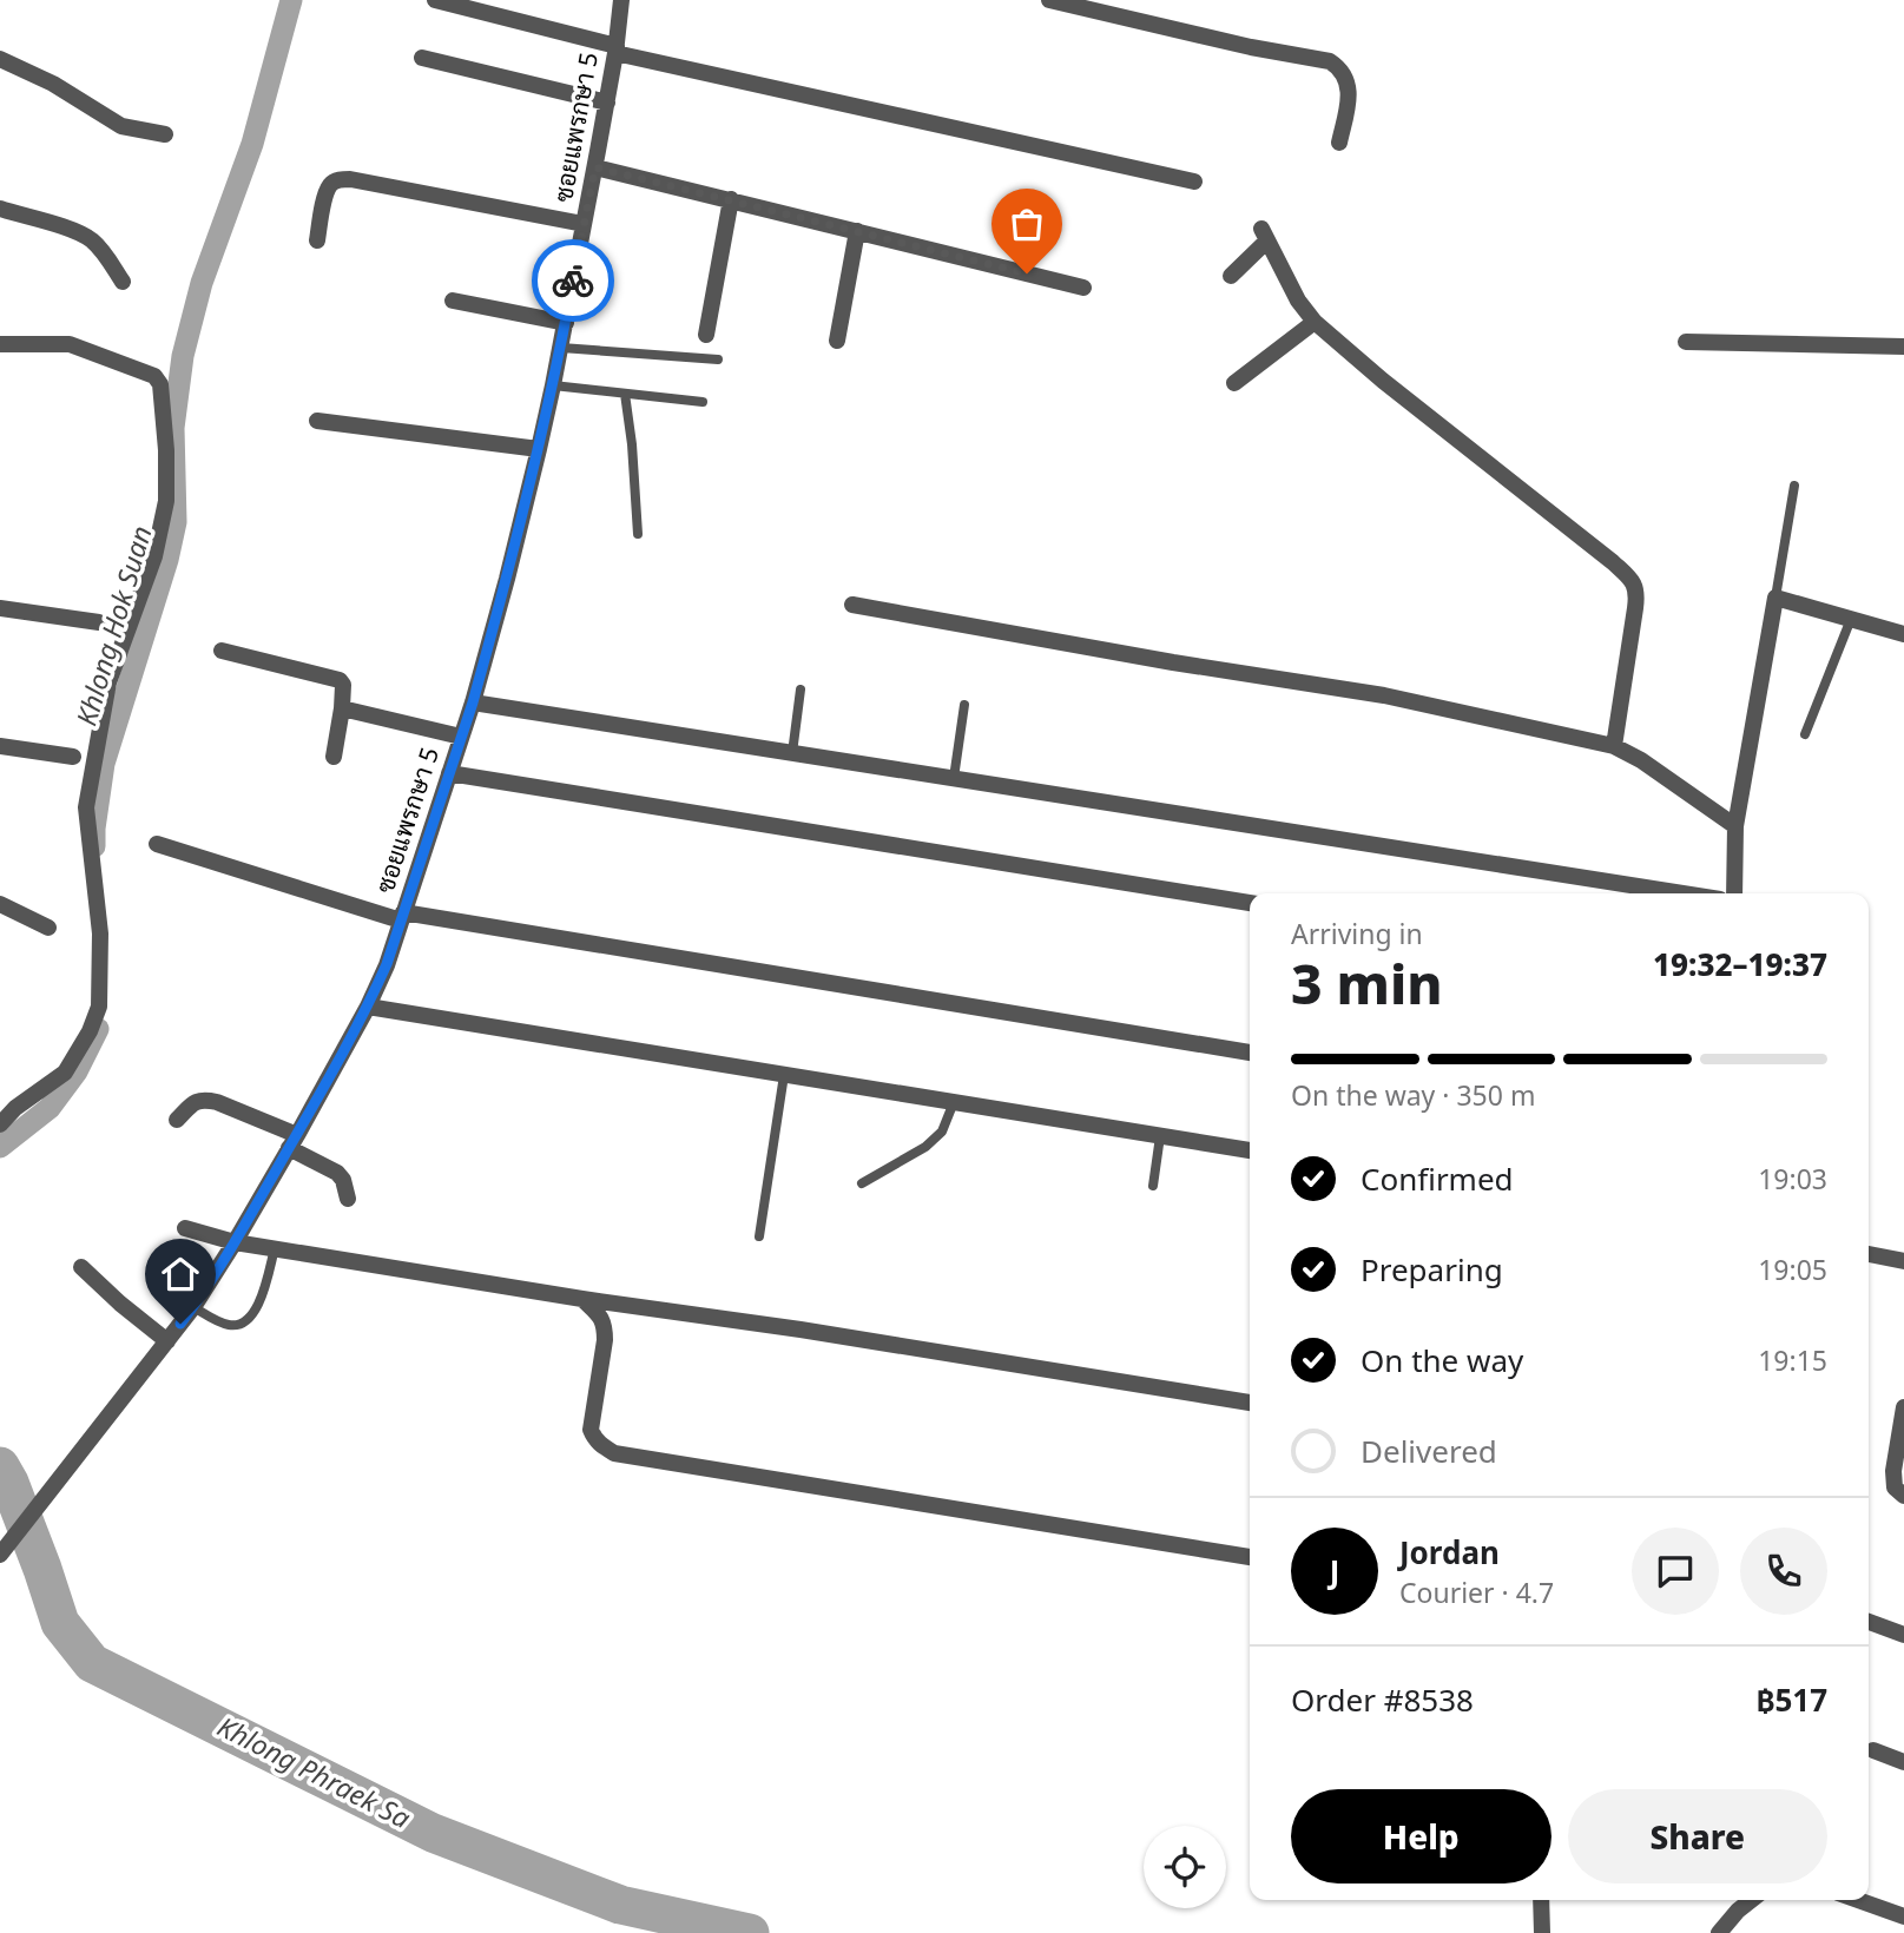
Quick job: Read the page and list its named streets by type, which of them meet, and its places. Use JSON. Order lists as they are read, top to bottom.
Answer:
{
  "streets": {
    "street": ["ซอยแพรกษา 5"]
  },
  "water": ["Khlong Hok Suan", "Khlong Phraek Sa"],
  "page": {
    "heading": ["3 min", "Arriving in", "19:32–19:37"],
    "panel": [
      "Jordan",
      "Courier · 4.7",
      "Order #8538",
      "฿517"
    ],
    "bar": "On the way · 350 m",
    "list": [
      ["Confirmed", "19:03"],
      ["Preparing", "19:05"],
      ["On the way", "19:15"],
      "Delivered"
    ],
    "round": "J",
    "buttons": ["Help", "Share"]
  }
}
